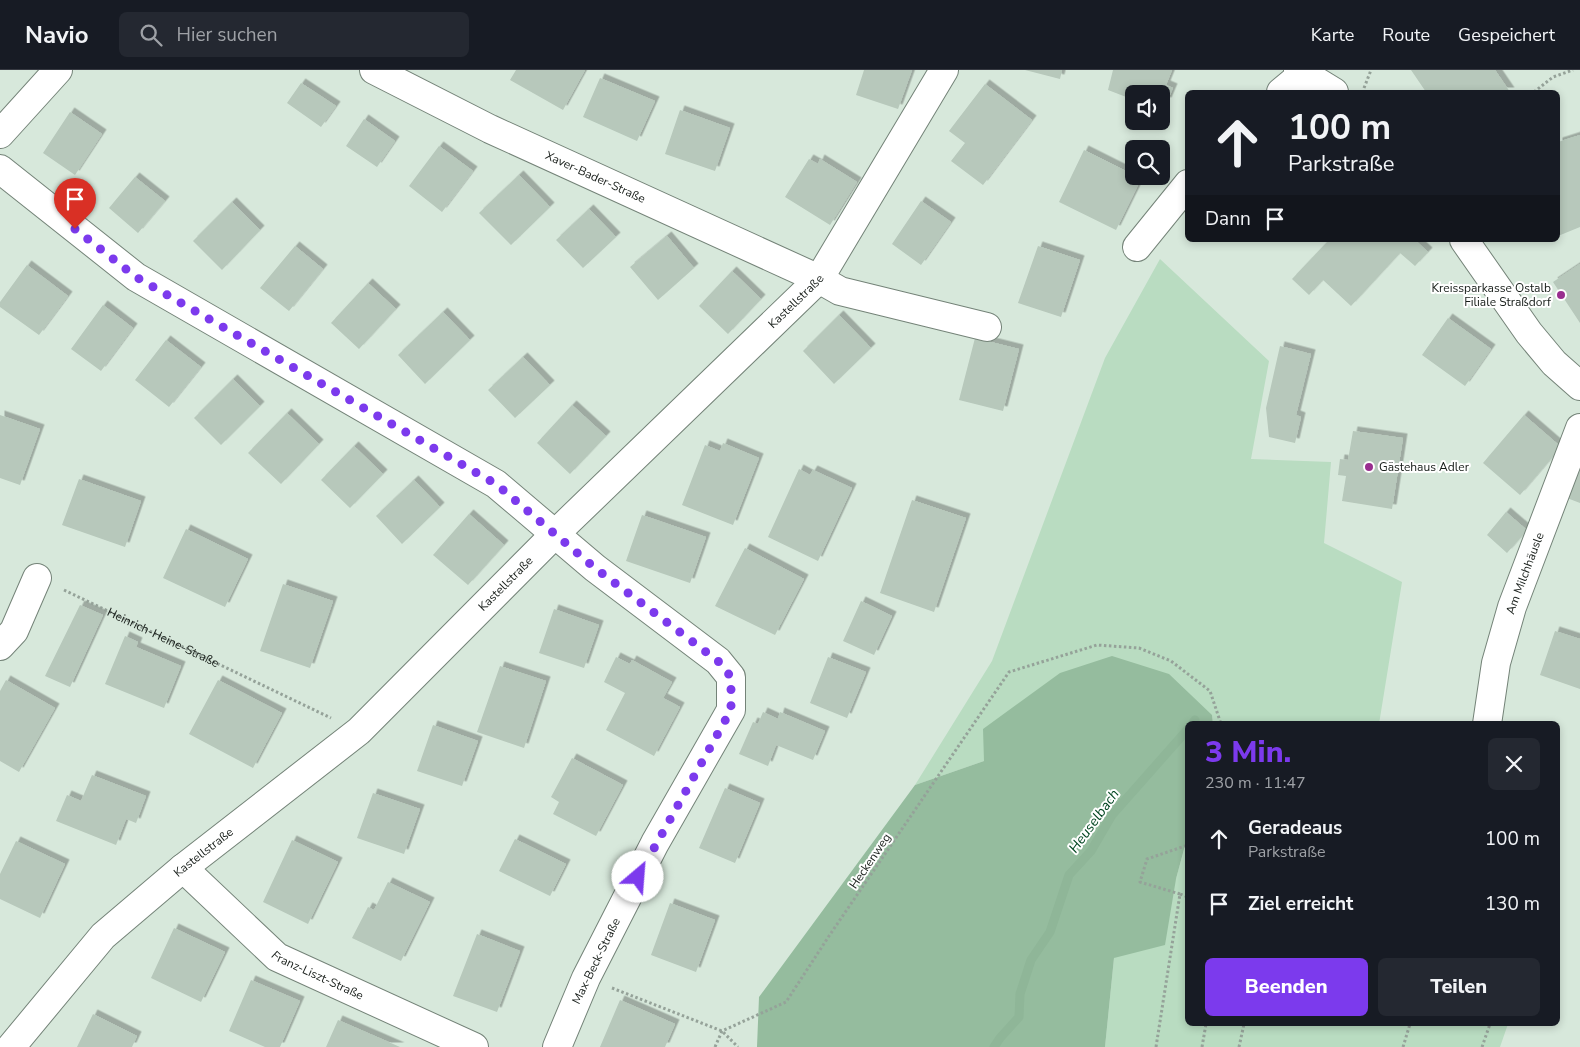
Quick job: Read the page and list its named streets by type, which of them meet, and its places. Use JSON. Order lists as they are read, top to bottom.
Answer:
{
  "streets": {
    "street": [
      "Xaver-Bader-Straße",
      "Kastellstraße",
      "Am Milchhäusle",
      "Max-Beck-Straße",
      "Franz-Liszt-Straße"
    ],
    "path": ["Heinrich-Heine-Straße", "Heckenweg"]
  },
  "crossings": [
    ["Xaver-Bader-Straße", "Kastellstraße"],
    ["Kastellstraße", "Heinrich-Heine-Straße"],
    ["Kastellstraße", "Max-Beck-Straße"],
    ["Kastellstraße", "Franz-Liszt-Straße"]
  ],
  "water": ["Heuselbach"],
  "places": ["Kreissparkasse Ostalb Filiale Straßdorf", "Gästehaus Adler"],
  "page": {
    "header": "Navio",
    "search": "Hier suchen",
    "nav": ["Karte", "Route", "Gespeichert"],
    "turn": ["100 m", "Parkstraße"],
    "then": "Dann",
    "heading": ["3 Min.", "230 m · 11:47"],
    "list": [
      {
        "name": "Geradeaus",
        "note": "Parkstraße",
        "value": "100 m"
      },
      {
        "name": "Ziel erreicht",
        "value": "130 m"
      }
    ],
    "buttons": ["Beenden", "Teilen"]
  }
}
